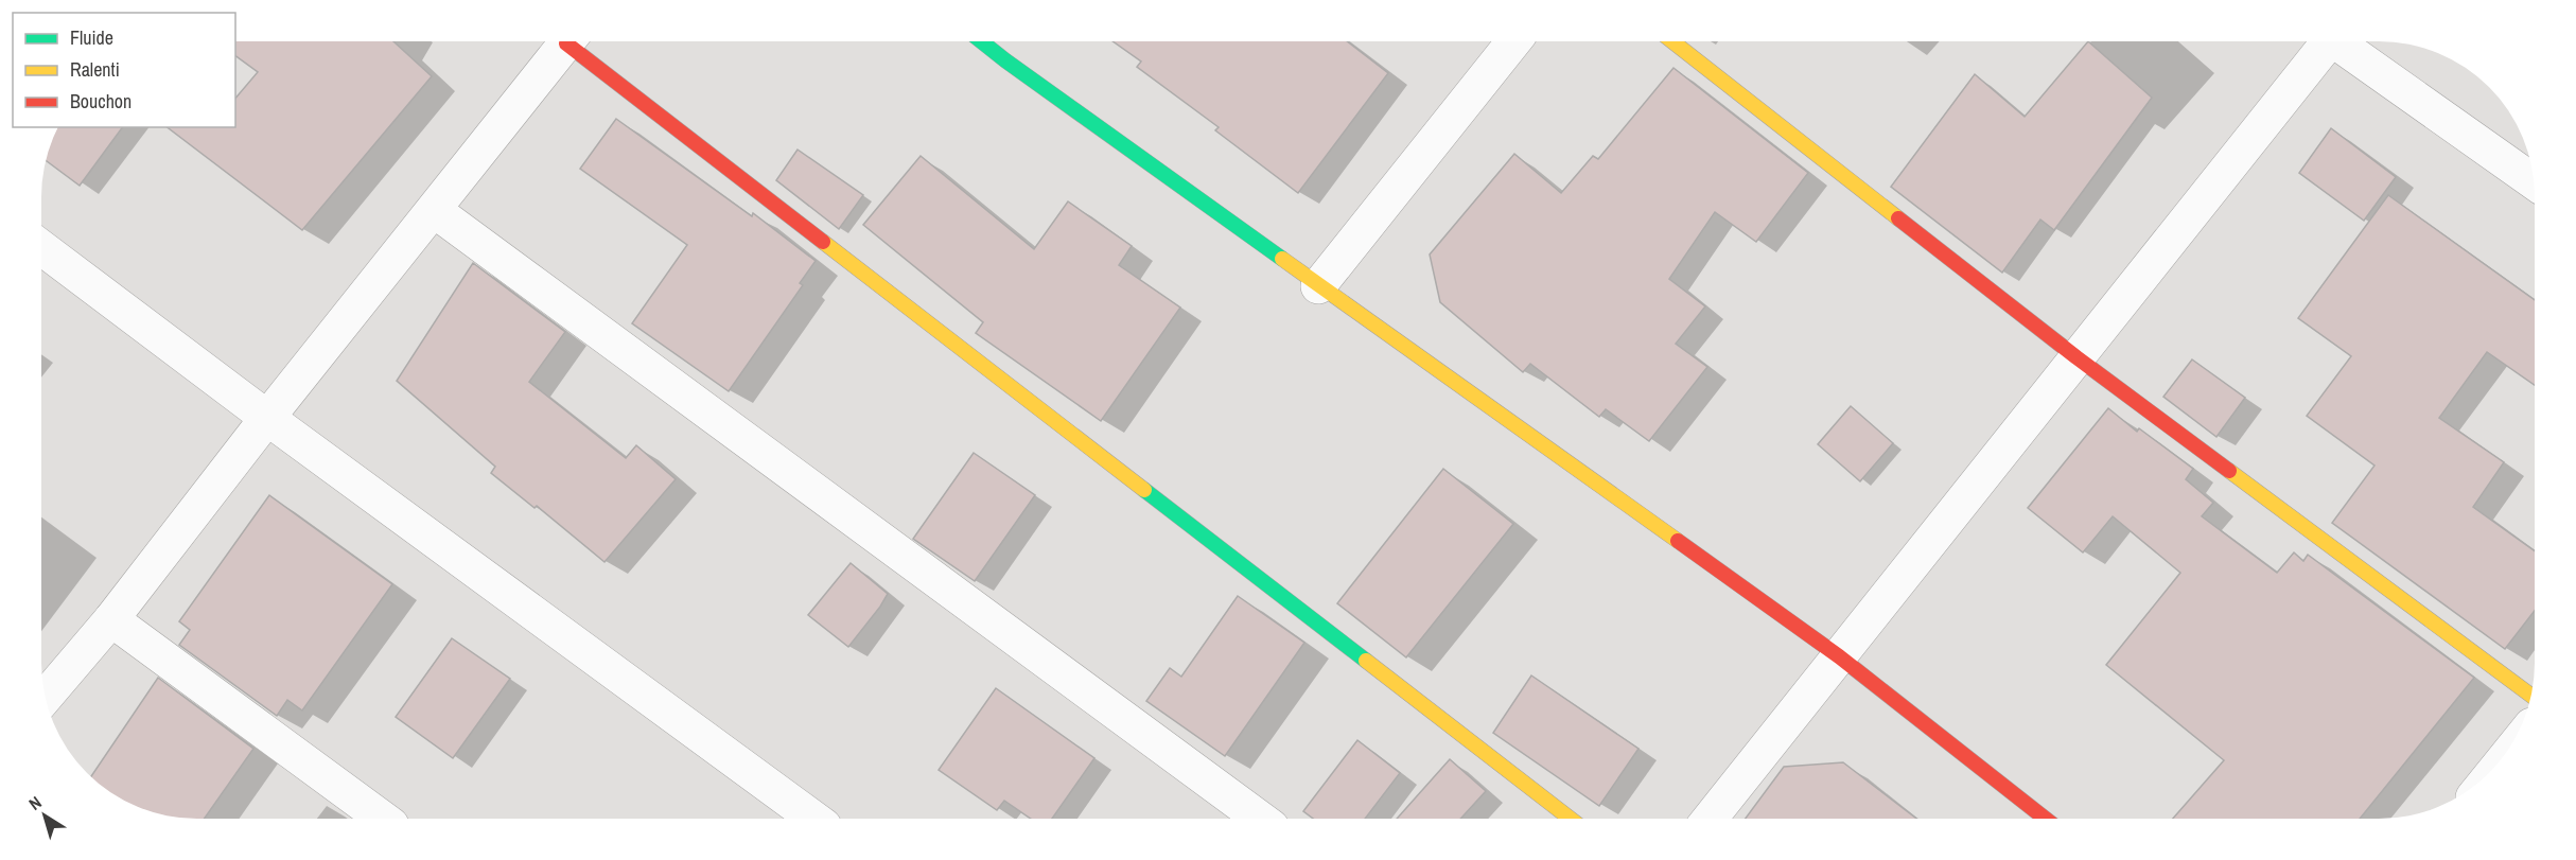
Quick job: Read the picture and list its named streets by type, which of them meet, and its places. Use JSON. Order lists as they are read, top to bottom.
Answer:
{
  "legend": ["Fluide", "Ralenti", "Bouchon"],
  "north": "top left"
}
